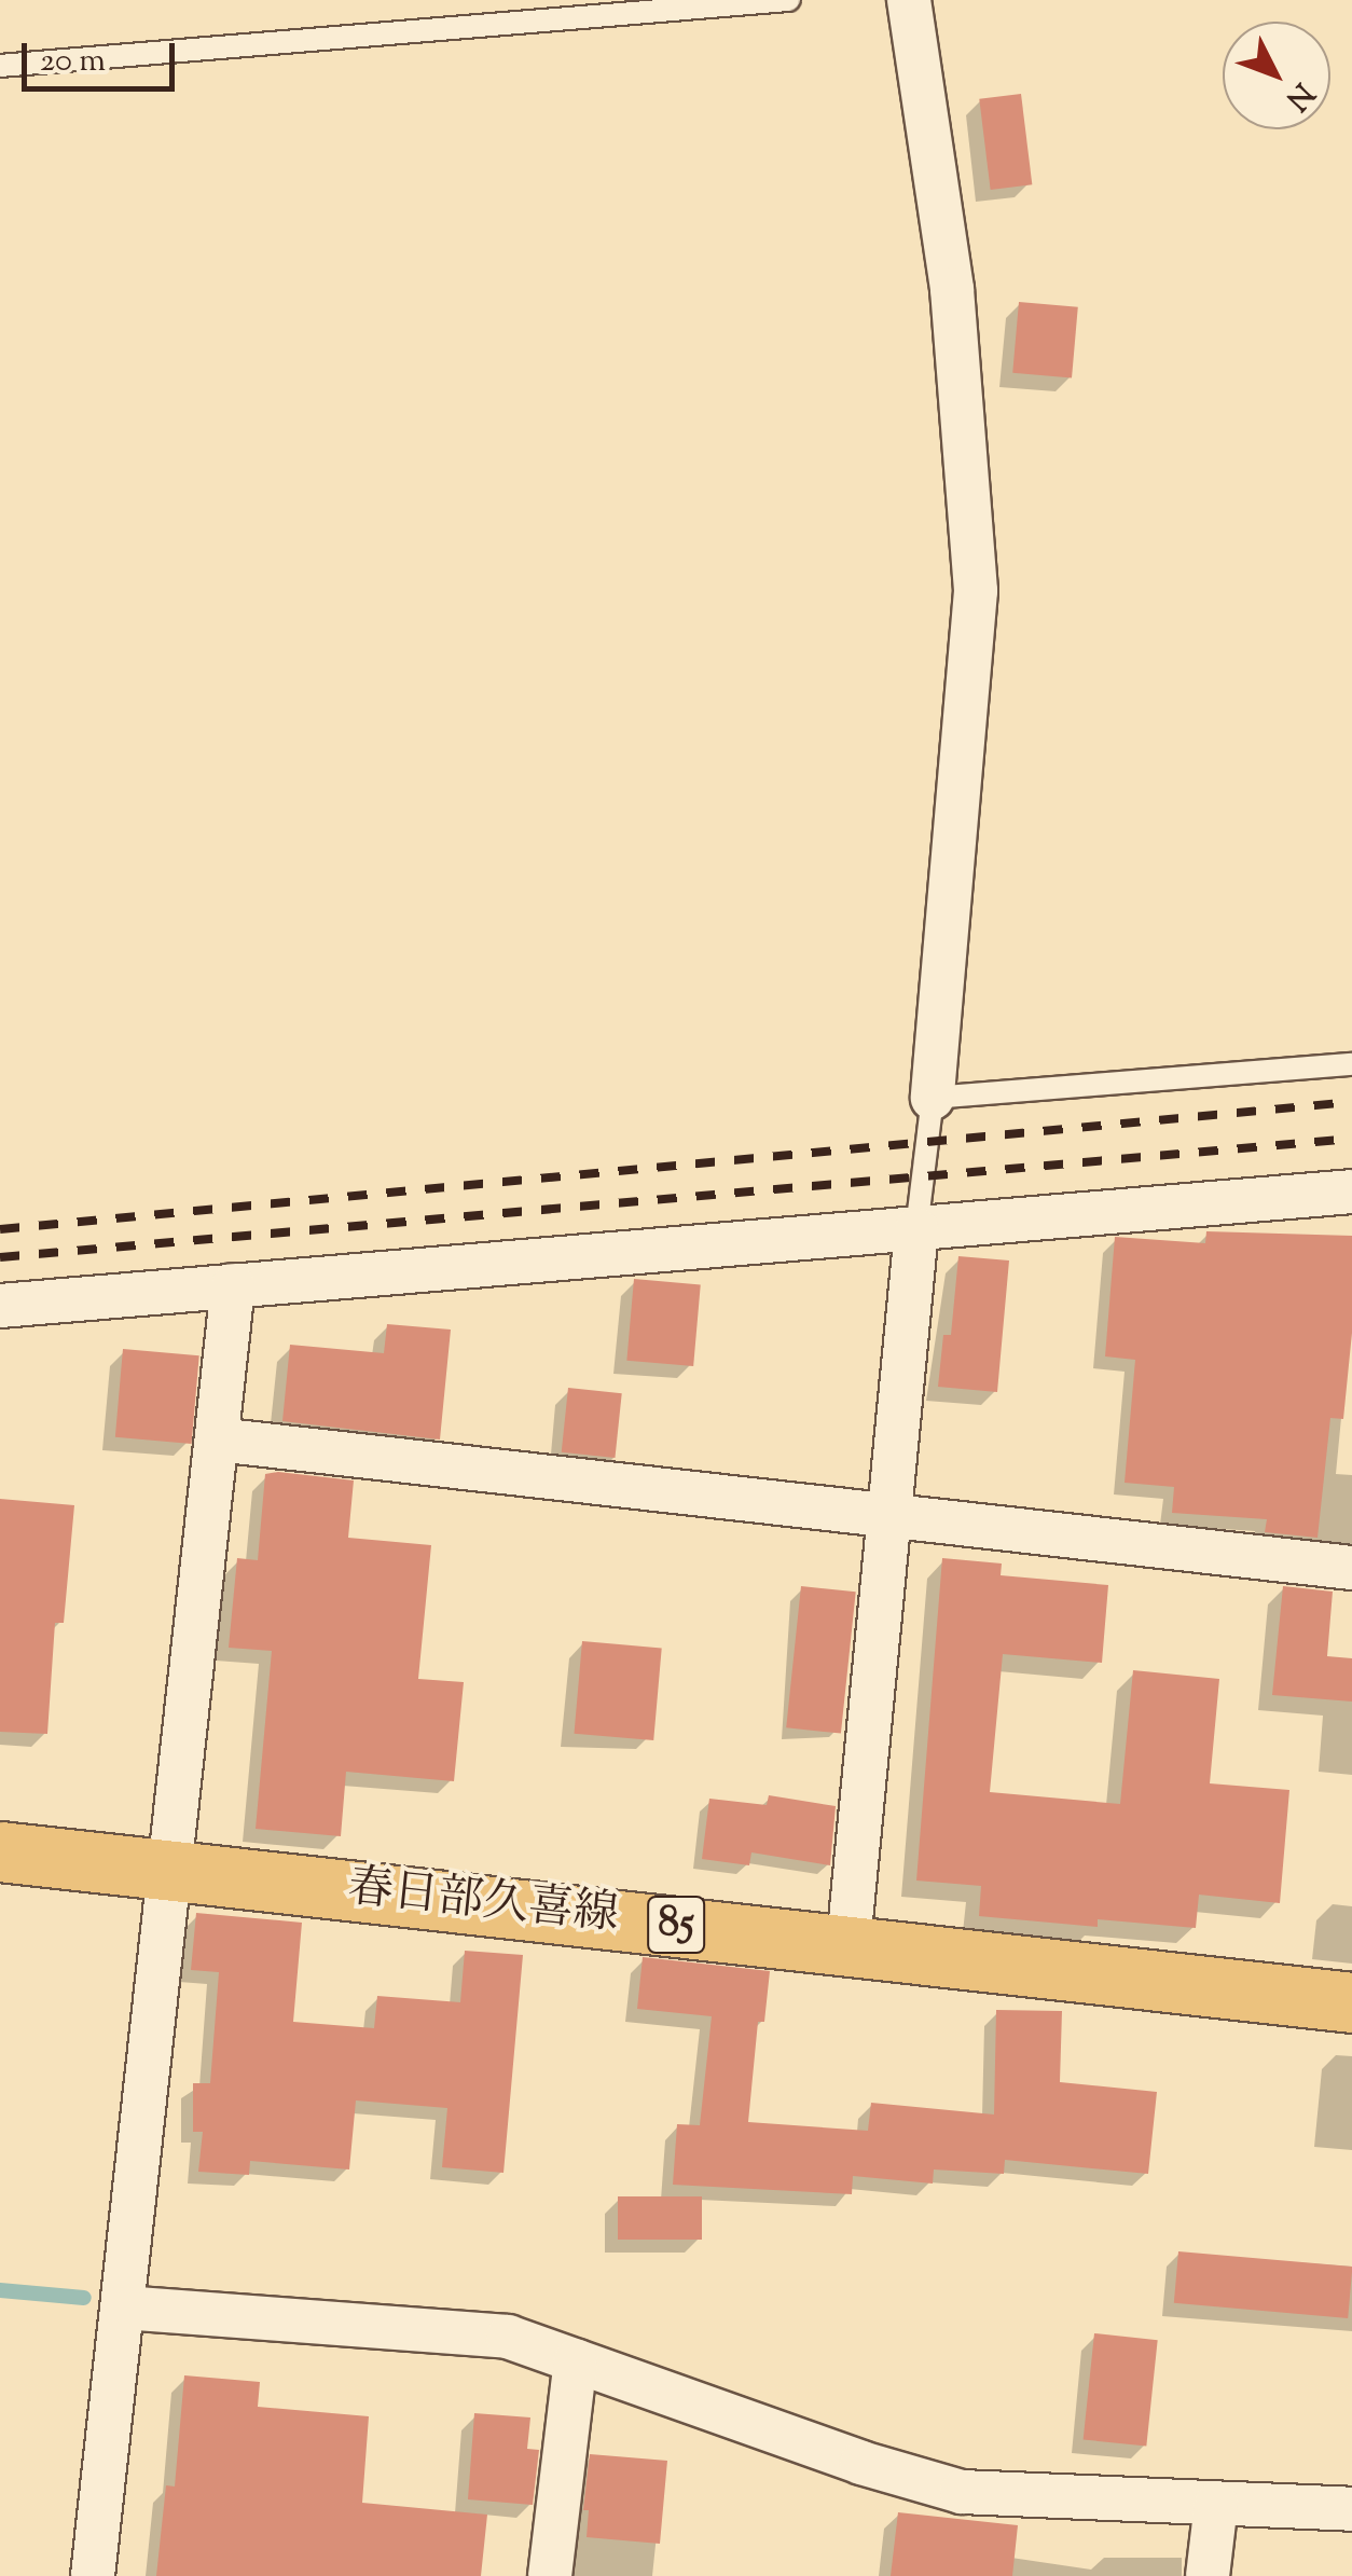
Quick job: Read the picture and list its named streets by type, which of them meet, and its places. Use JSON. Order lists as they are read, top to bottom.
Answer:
{
  "streets": {
    "main road": ["春日部久喜線", "85"]
  },
  "scale_bar": "20 m",
  "north": "bottom right"
}
